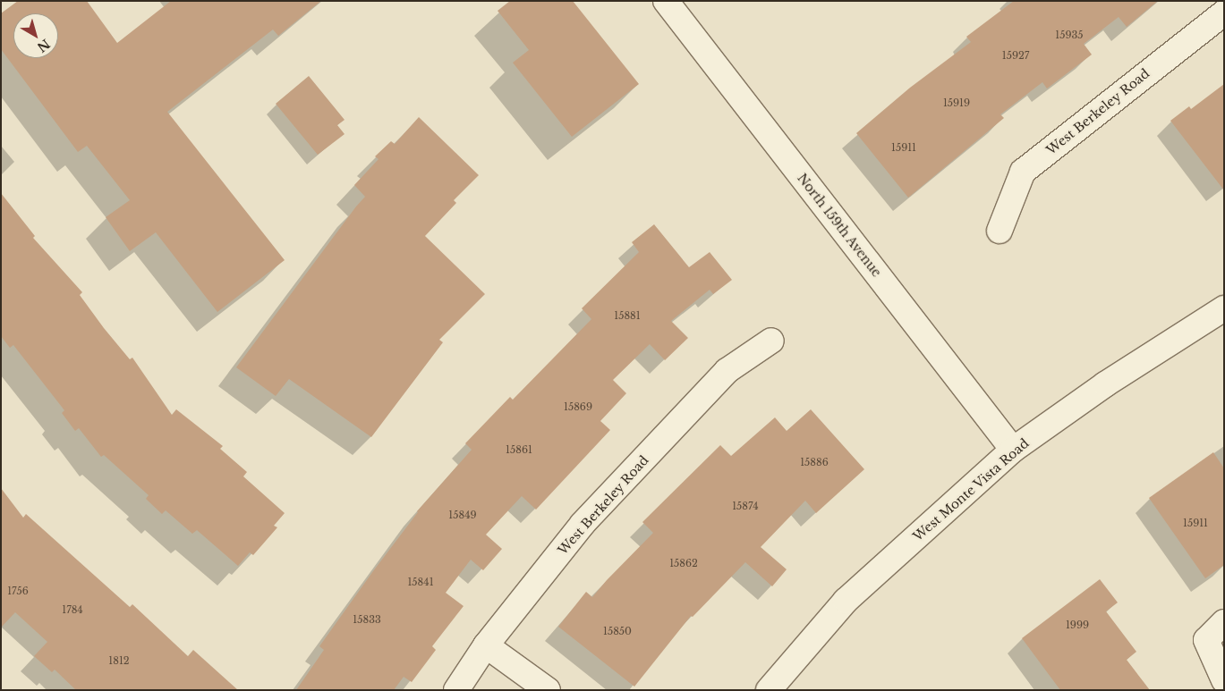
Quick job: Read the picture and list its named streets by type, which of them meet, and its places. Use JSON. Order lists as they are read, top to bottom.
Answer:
{
  "streets": {
    "street": ["West Berkeley Road", "North 159th Avenue", "West Monte Vista Road"]
  },
  "crossings": [
    ["North 159th Avenue", "West Monte Vista Road"]
  ],
  "house_numbers": [
    "15935",
    "15927",
    "15919",
    "15911",
    "15881",
    "15869",
    "15861",
    "15886",
    "15874",
    "15849",
    "15911",
    "15862",
    "15841",
    "1756",
    "1784",
    "15833",
    "1999",
    "15850",
    "1812"
  ],
  "north": "bottom right"
}
